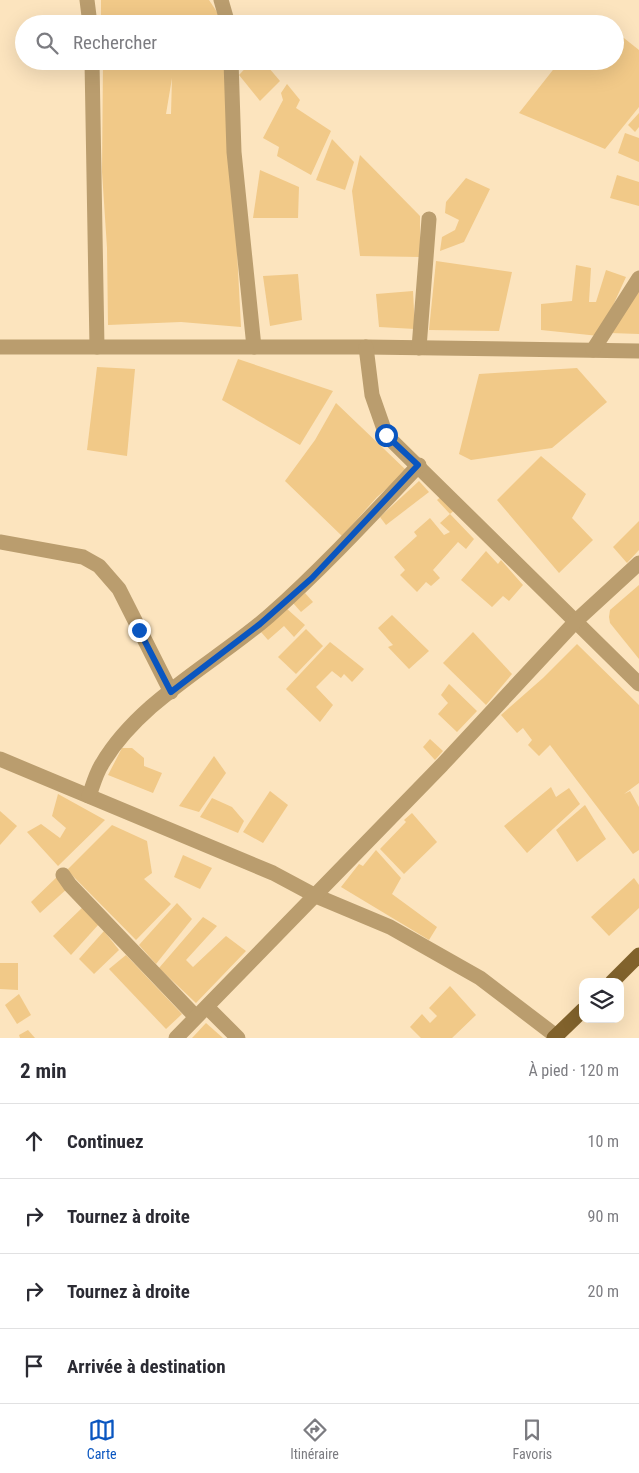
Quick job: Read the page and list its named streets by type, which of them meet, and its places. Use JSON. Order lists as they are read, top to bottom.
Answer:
{
  "page": {
    "search": "Rechercher",
    "heading": ["2 min", "À pied · 120 m"],
    "list": [
      ["Continuez", "10 m"],
      ["Tournez à droite", "90 m"],
      ["Tournez à droite", "20 m"],
      "Arrivée à destination"
    ],
    "nav": ["Carte", "Itinéraire", "Favoris"]
  }
}
